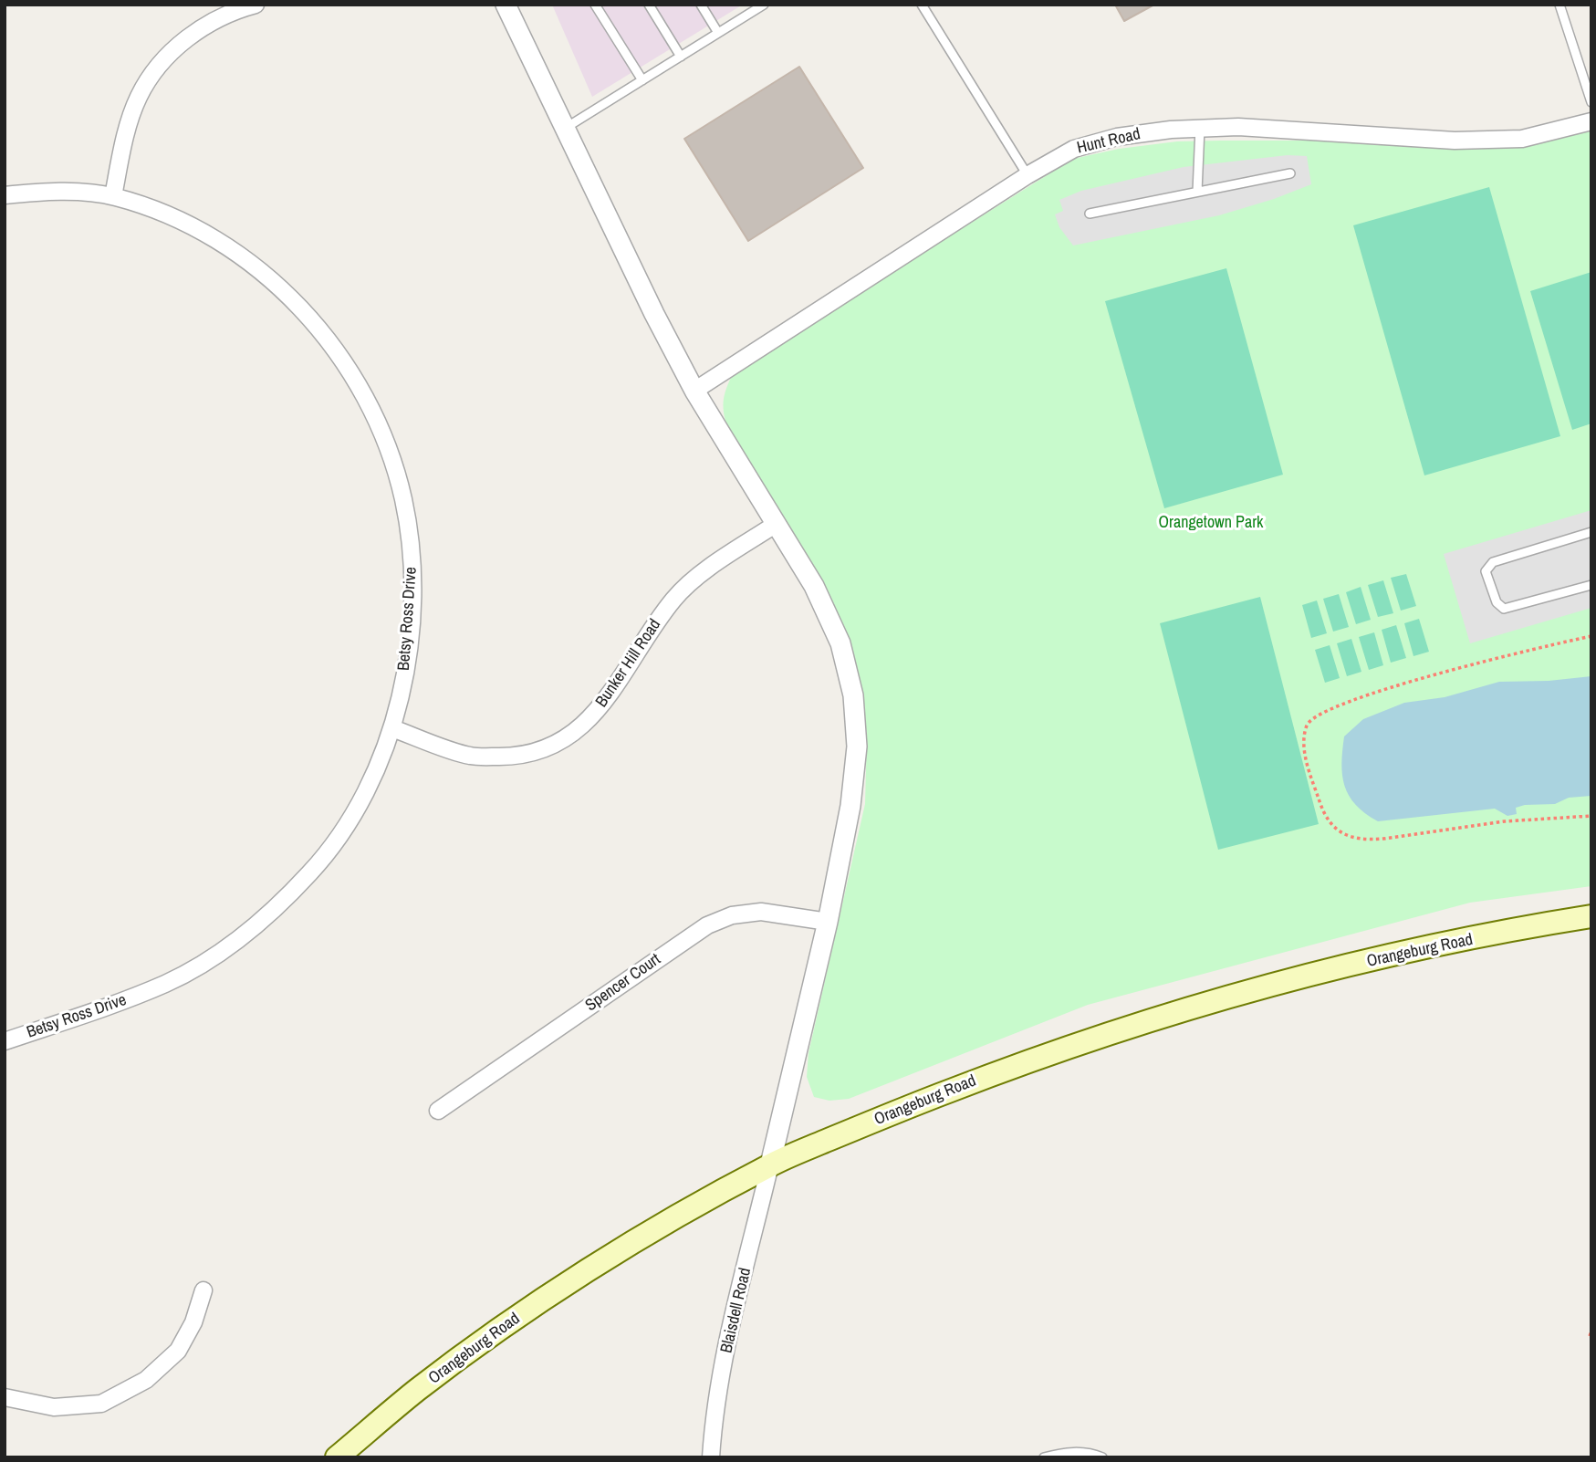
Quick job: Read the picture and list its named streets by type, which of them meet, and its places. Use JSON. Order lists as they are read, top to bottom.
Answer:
{
  "streets": {
    "main road": ["Orangeburg Road"],
    "street": [
      "Hunt Road",
      "Betsy Ross Drive",
      "Bunker Hill Road",
      "Spencer Court",
      "Blaisdell Road"
    ]
  },
  "crossings": [
    ["Betsy Ross Drive", "Bunker Hill Road"],
    ["Orangeburg Road", "Blaisdell Road"]
  ],
  "parks": ["Orangetown Park"]
}
